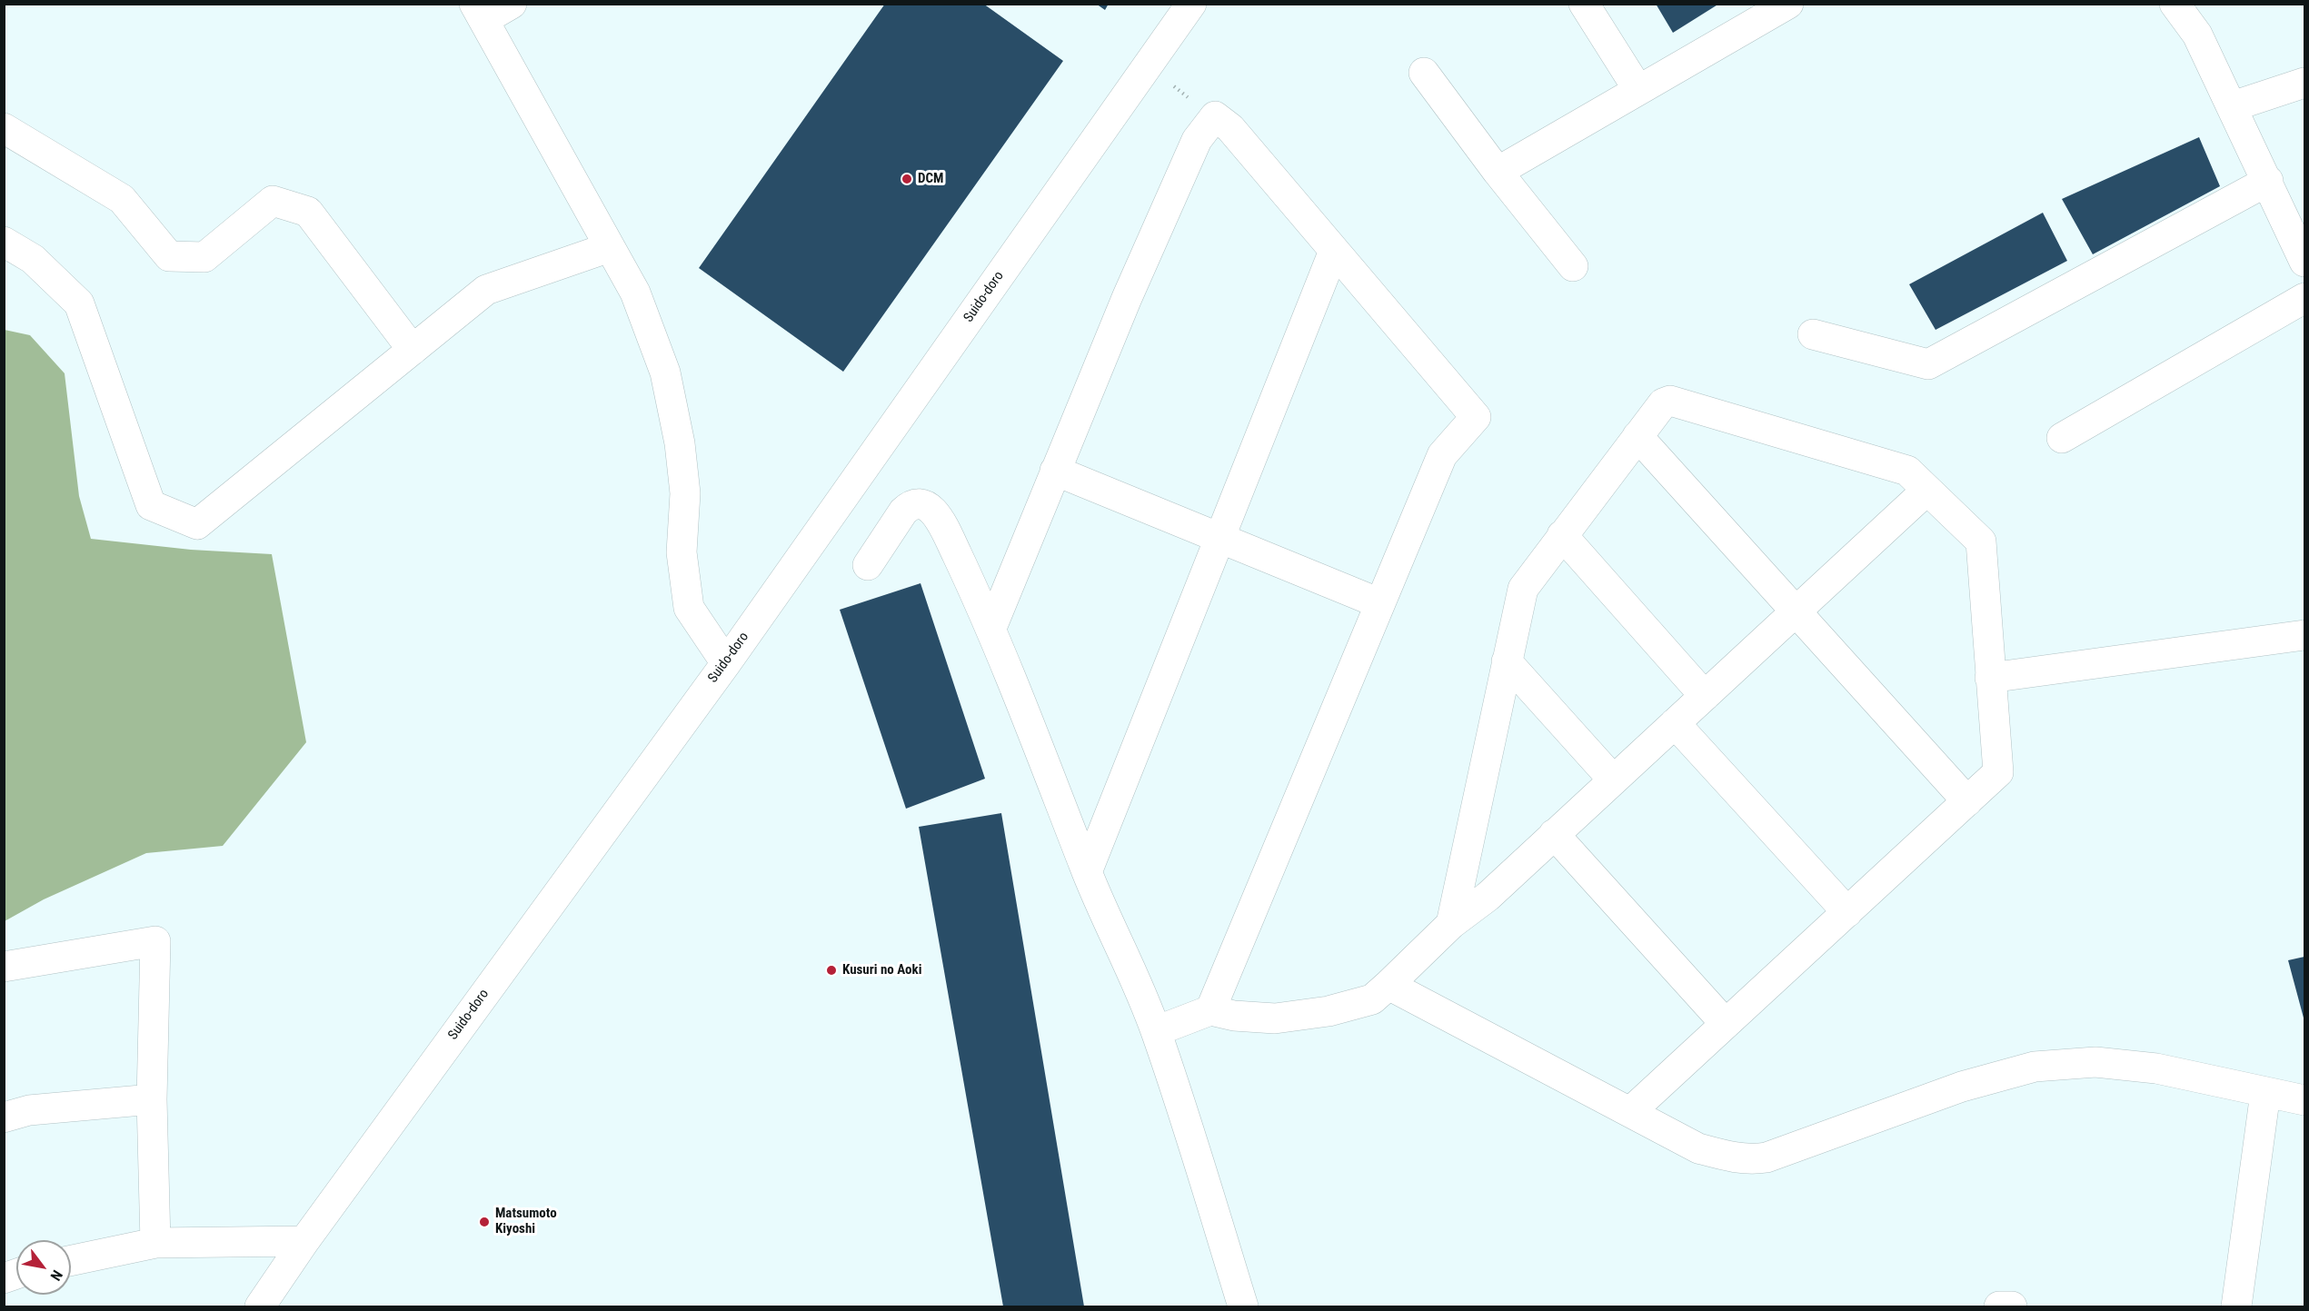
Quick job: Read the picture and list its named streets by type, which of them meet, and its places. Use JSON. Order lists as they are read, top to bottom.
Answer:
{
  "streets": {
    "street": ["Suido-doro"]
  },
  "places": ["DCM", "Kusuri no Aoki", "Matsumoto Kiyoshi"],
  "north": "bottom right"
}
